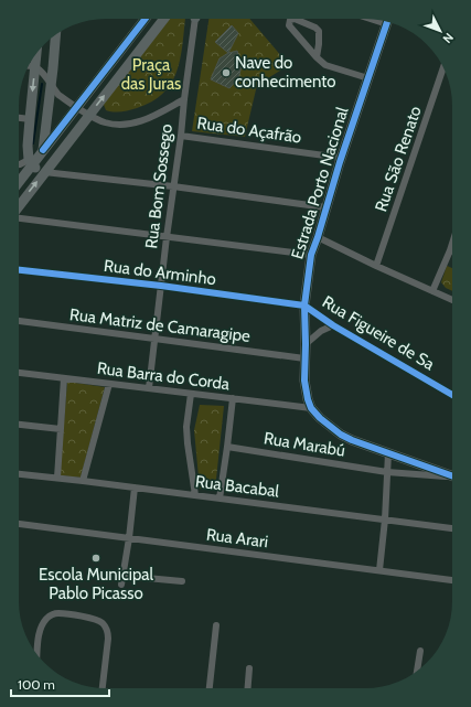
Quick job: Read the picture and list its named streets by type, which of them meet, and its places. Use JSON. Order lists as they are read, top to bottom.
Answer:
{
  "streets": {
    "street": [
      "Rua do Açafrão",
      "Rua São Renato",
      "Estrada Porto Nacional",
      "Rua Bom Sossego",
      "Rua do Arminho",
      "Rua Matriz de Camaragipe",
      "Rua Figueire de Sa",
      "Rua Barra do Corda",
      "Rua Marabú",
      "Rua Bacabal",
      "Rua Arari"
    ]
  },
  "crossings": [
    ["Rua do Açafrão", "Estrada Porto Nacional"],
    ["Rua do Açafrão", "Rua Bom Sossego"],
    ["Estrada Porto Nacional", "Rua do Arminho"],
    ["Estrada Porto Nacional", "Rua Matriz de Camaragipe"],
    ["Estrada Porto Nacional", "Rua Figueire de Sa"],
    ["Estrada Porto Nacional", "Rua Barra do Corda"],
    ["Rua Bom Sossego", "Rua do Arminho"],
    ["Rua Bom Sossego", "Rua Matriz de Camaragipe"],
    ["Rua Bom Sossego", "Rua Barra do Corda"],
    ["Rua do Arminho", "Rua Figueire de Sa"]
  ],
  "parks": ["Praça das Juras"],
  "places": ["Nave do conhecimento", "Escola Municipal Pablo Picasso"],
  "scale_bar": "100 m",
  "north": "bottom right"
}
